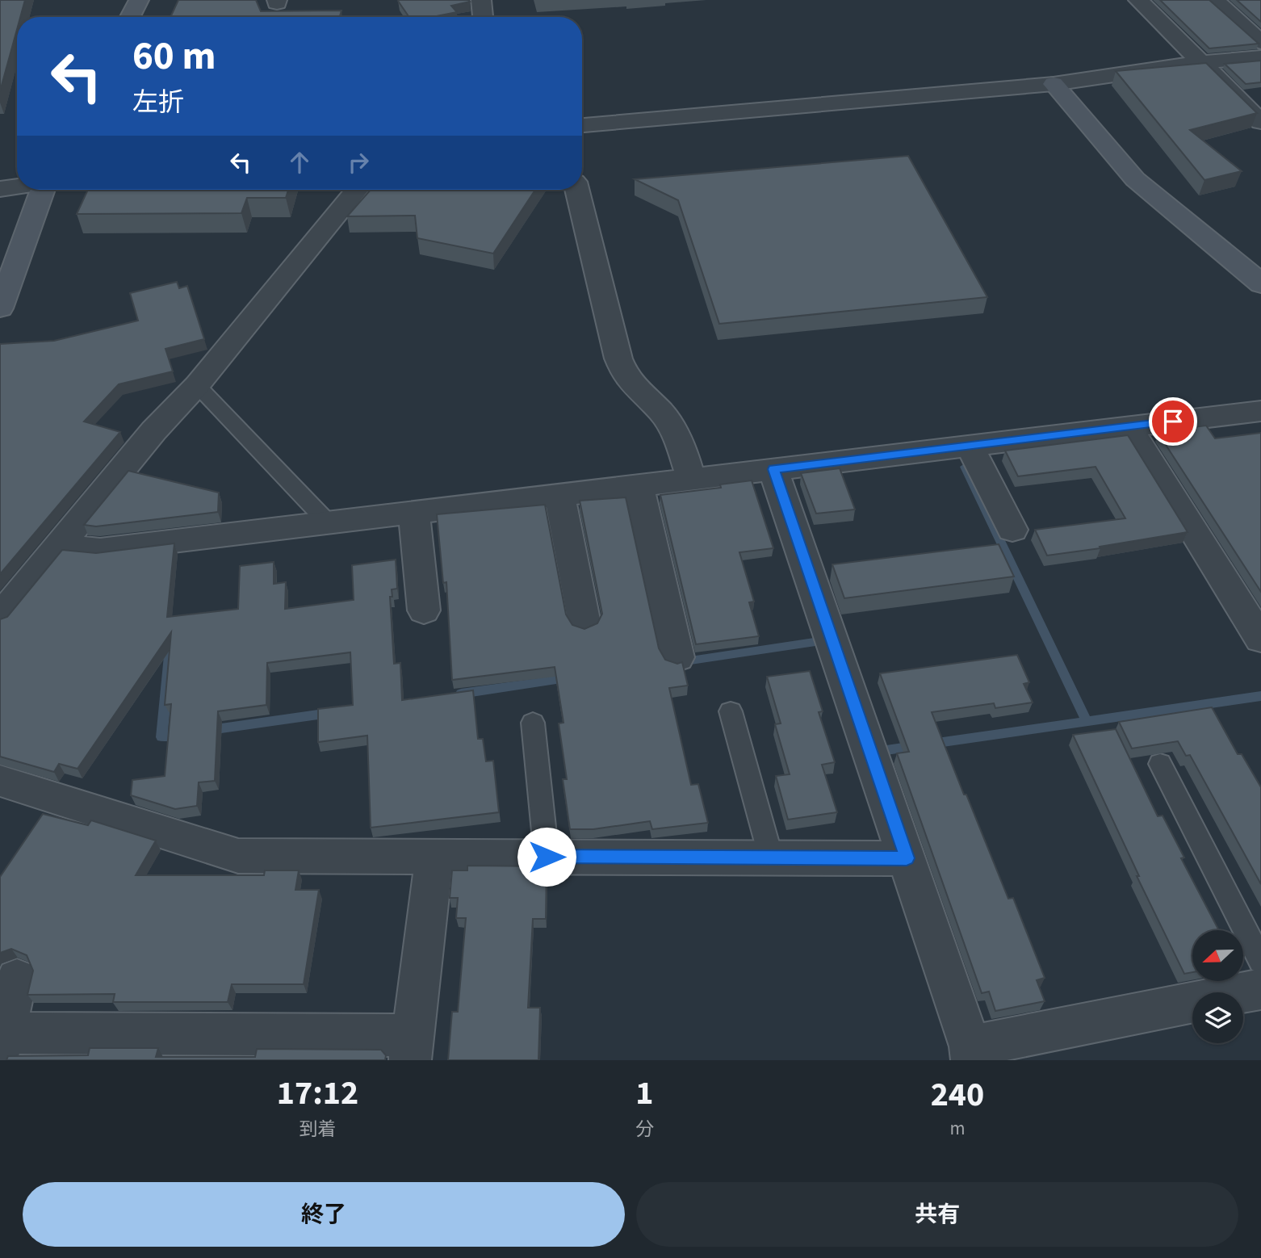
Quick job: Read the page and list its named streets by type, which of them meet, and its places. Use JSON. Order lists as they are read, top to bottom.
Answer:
{
  "north": "left",
  "page": {
    "turn": ["60 m", "左折"],
    "eta": [
      "17:12",
      "到着",
      "1",
      "分",
      "240",
      "m"
    ],
    "buttons": ["終了", "共有"]
  }
}
